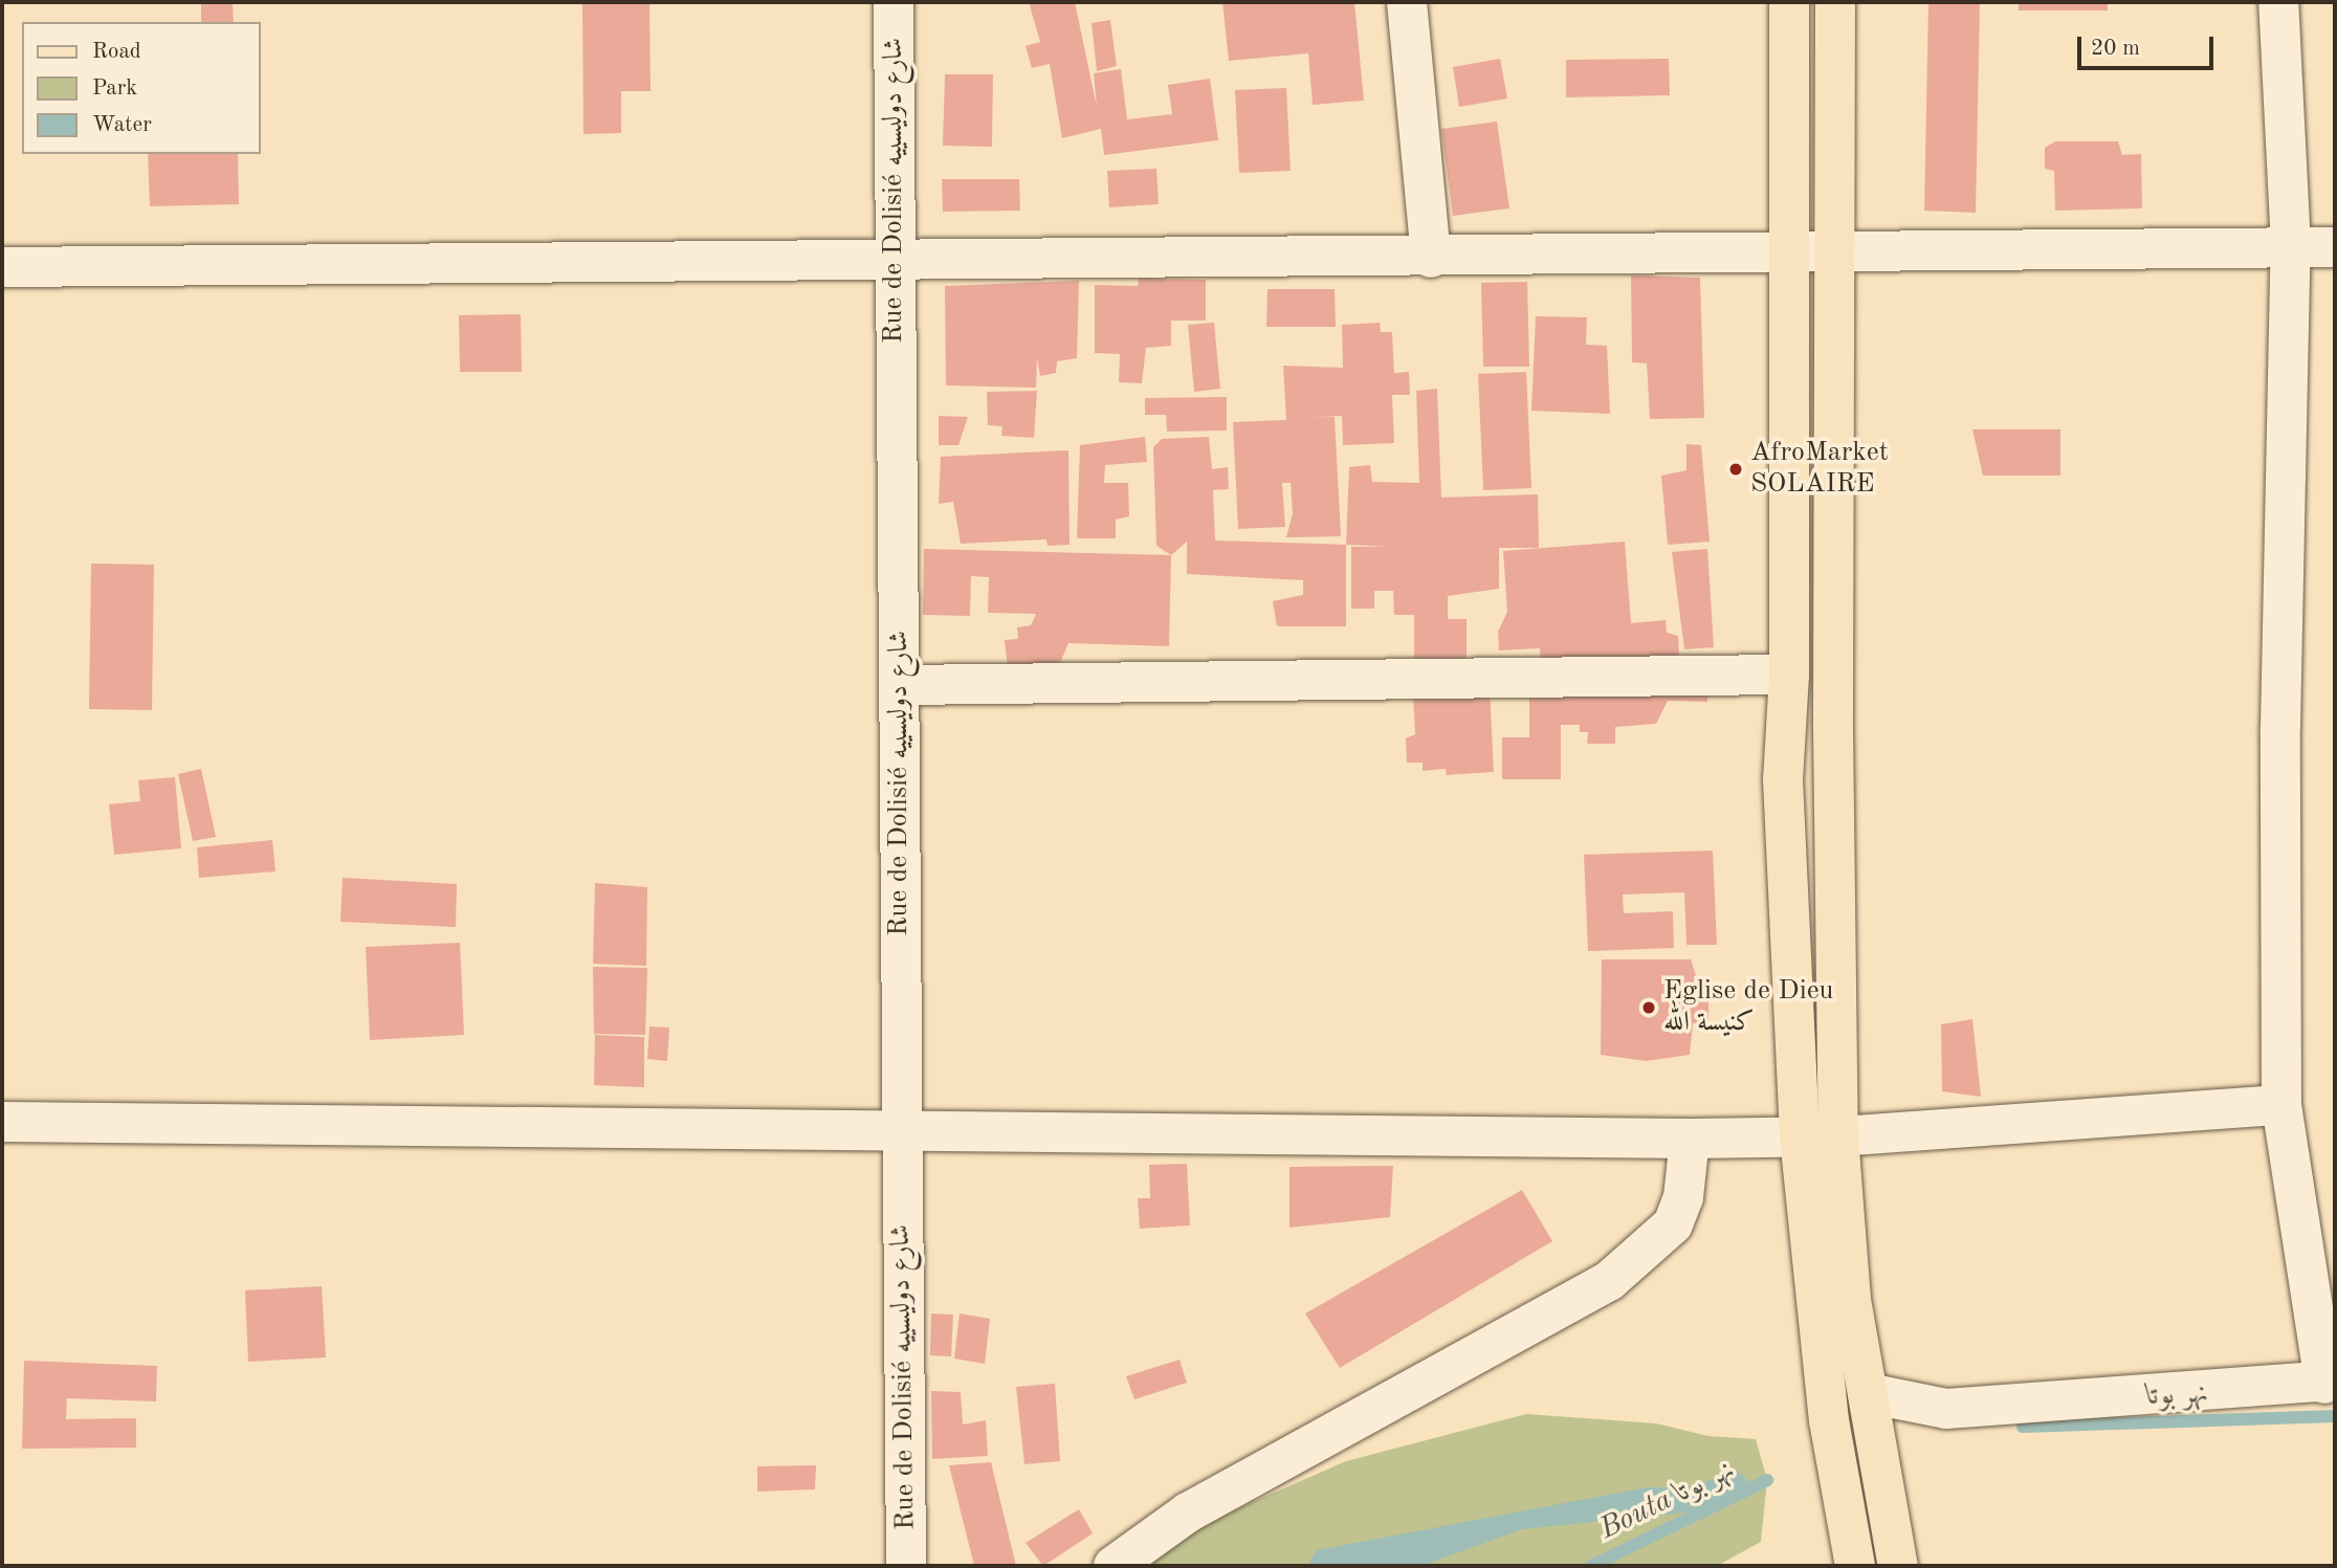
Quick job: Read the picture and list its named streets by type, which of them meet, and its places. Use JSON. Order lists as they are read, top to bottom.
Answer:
{
  "streets": {
    "street": ["Rue de Dolisié شارع دوليسييه"]
  },
  "water": ["نهر بوتا", "Bouta نهر بوتا"],
  "places": ["AfroMarket SOLAIRE", "Eglise de Dieu كنيسة الله"],
  "legend": ["Road", "Park", "Water"],
  "scale_bar": "20 m"
}
